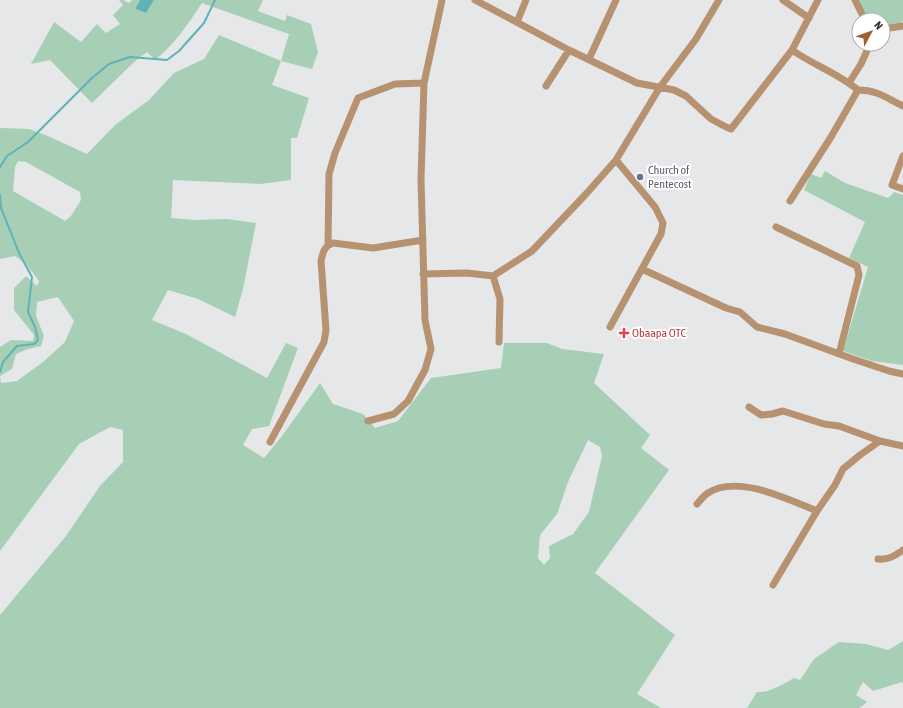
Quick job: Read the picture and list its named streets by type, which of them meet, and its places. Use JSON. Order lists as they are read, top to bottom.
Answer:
{
  "places": {
    "other": ["Church of Pentecost"],
    "health": ["Obaapa OTC"]
  },
  "north": "top right"
}
